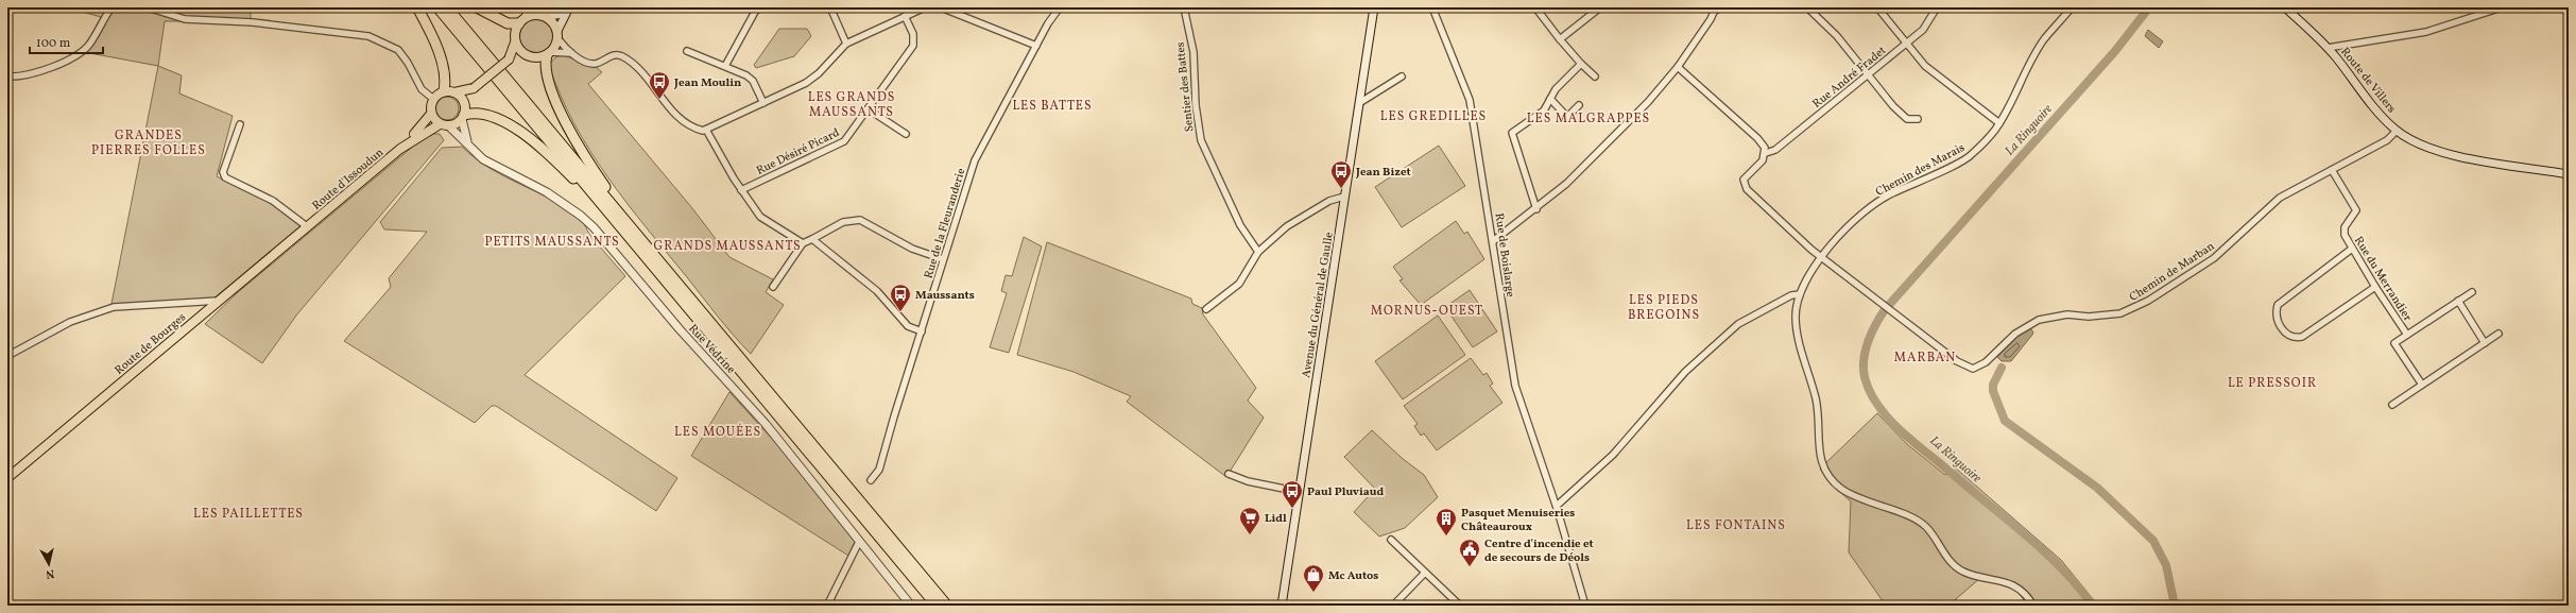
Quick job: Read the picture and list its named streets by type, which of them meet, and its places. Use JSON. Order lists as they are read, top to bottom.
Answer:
{
  "streets": {
    "main road": [
      "Route de Villers",
      "Route d'Issoudun",
      "Avenue du Général de Gaulle",
      "Route de Bourges",
      "Rue Védrine"
    ],
    "street": [
      "Rue André Fradet",
      "Sentier des Battes",
      "Rue Désiré Picard",
      "Chemin des Marais",
      "Rue de la Fleuranderie",
      "Rue de Boislarge",
      "Chemin de Marban",
      "Rue du Merrandier"
    ]
  },
  "crossings": [
    ["Route de Villers", "Chemin de Marban"],
    ["Chemin des Marais", "Chemin de Marban"],
    ["Route d'Issoudun", "Route de Bourges"],
    ["Route d'Issoudun", "Rue Védrine"],
    ["Chemin de Marban", "Rue du Merrandier"]
  ],
  "districts": [
    "LES GRANDS MAUSSANTS",
    "LES BATTES",
    "LES GREDILLES",
    "LES MALGRAPPES",
    "GRANDES PIERRES FOLLES",
    "PETITS MAUSSANTS",
    "GRANDS MAUSSANTS",
    "LES PIEDS BREGOINS",
    "MORNUS-OUEST",
    "MARBAN",
    "LE PRESSOIR",
    "LES MOUÉES",
    "LES PAILLETTES",
    "LES FONTAINS"
  ],
  "water": ["La Ringuoire"],
  "places": {
    "bus stop": [
      "Jean Moulin",
      "Jean Bizet",
      "Maussants",
      "Paul Pluviaud"
    ],
    "supermarket": ["Lidl"],
    "building": ["Pasquet Menuiseries Châteauroux"],
    "public building": ["Centre d'incendie et de secours de Déols"],
    "shop": ["Mc Autos"]
  },
  "scale_bar": "100 m",
  "north": "bottom"
}
